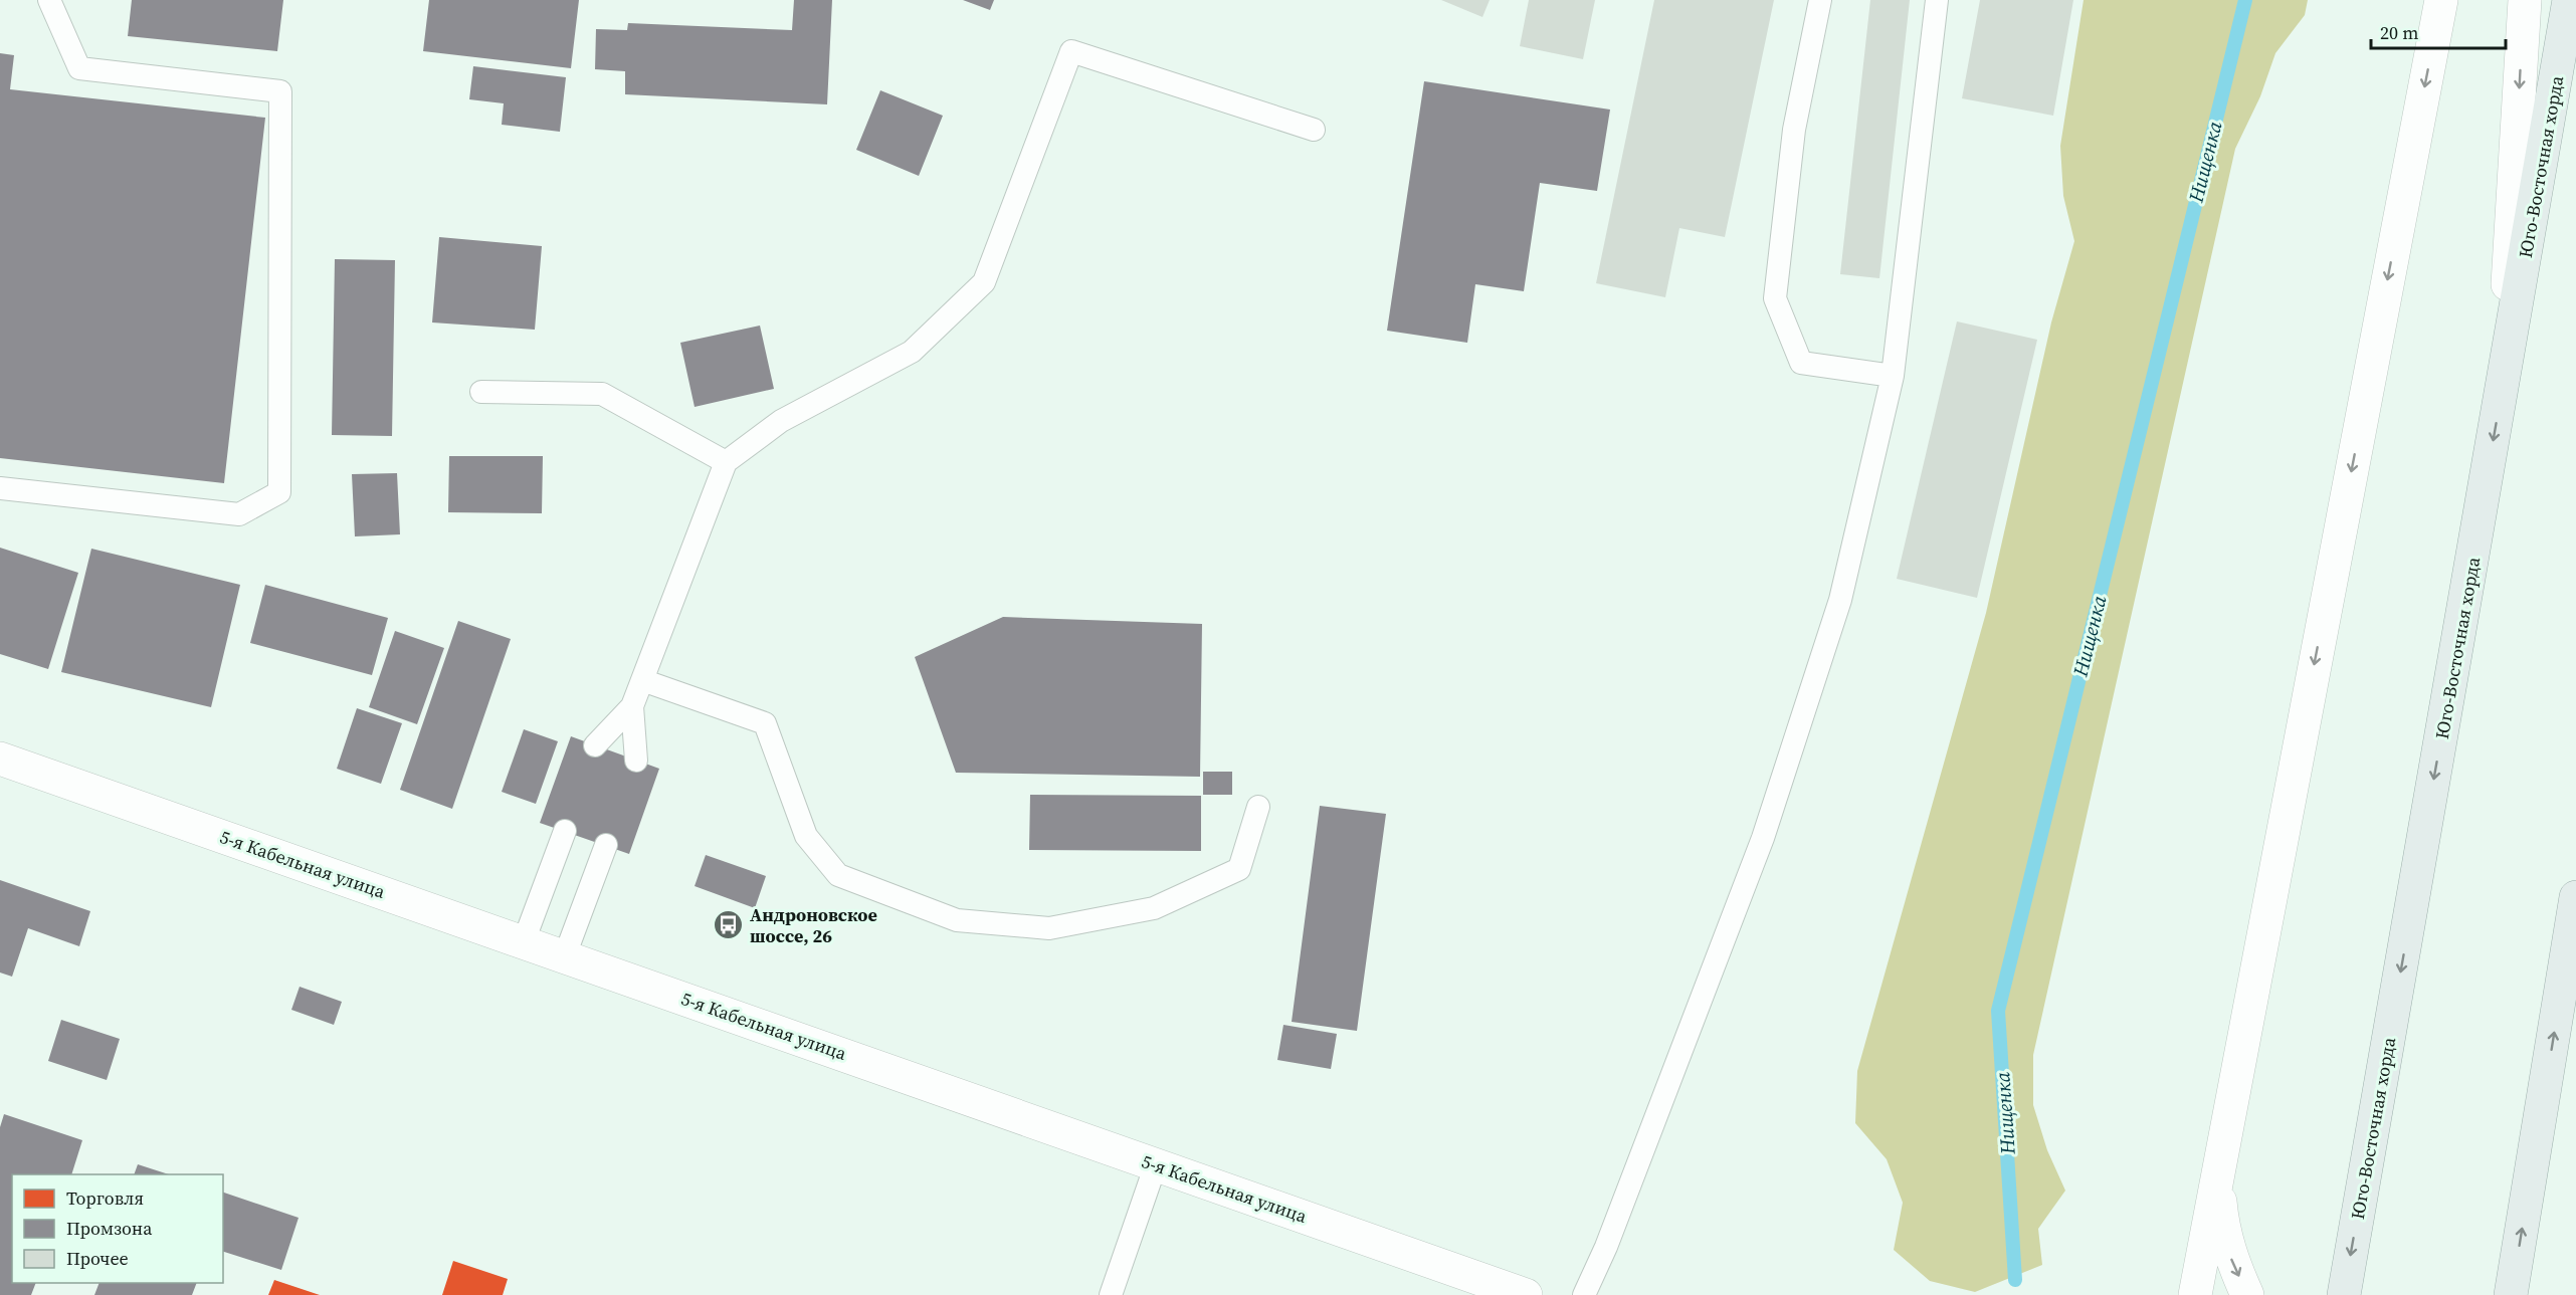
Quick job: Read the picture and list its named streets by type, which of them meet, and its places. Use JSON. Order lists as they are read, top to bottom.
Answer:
{
  "streets": {
    "main road": ["Юго-Восточная хорда"],
    "street": ["5-я Кабельная улица"]
  },
  "water": ["Нищенка"],
  "places": {
    "bus stop": ["Андроновское шоссе, 26"]
  },
  "legend": ["Торговля", "Промзона", "Прочее"],
  "scale_bar": "20 m"
}
